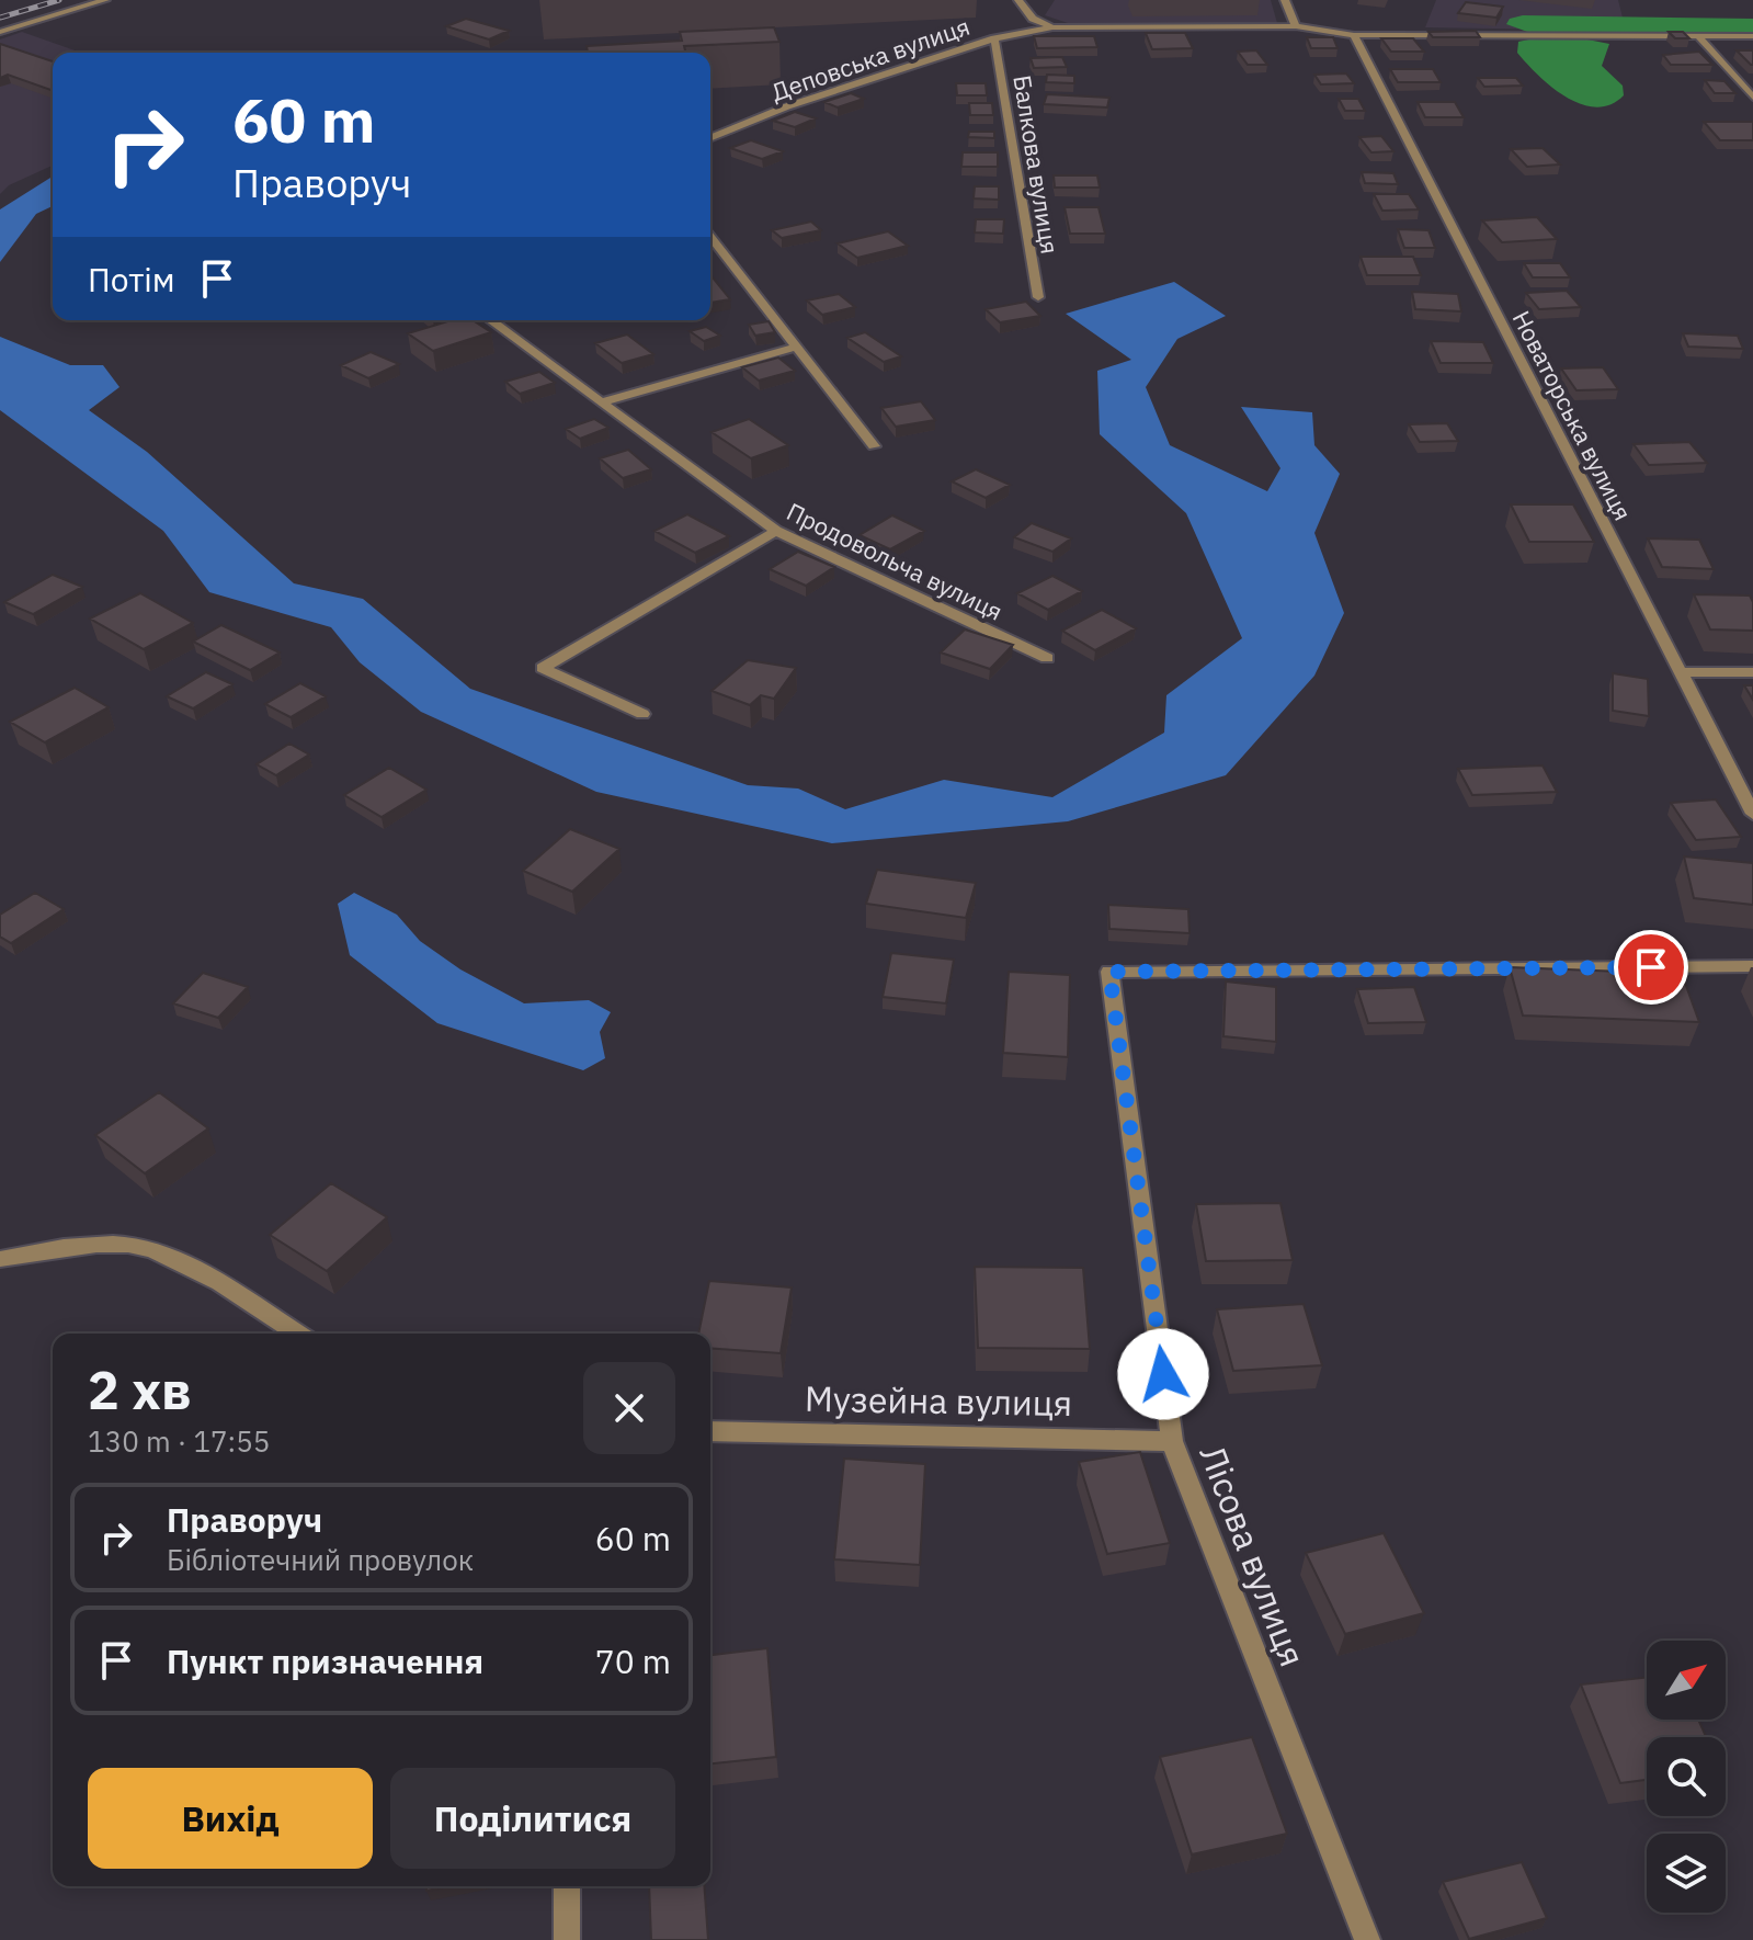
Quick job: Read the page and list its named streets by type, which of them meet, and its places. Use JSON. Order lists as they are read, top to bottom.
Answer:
{
  "streets": {
    "street": [
      "Деповська вулиця",
      "Балкова вулиця",
      "Новаторська вулиця",
      "Продовольча вулиця",
      "Музейна вулиця",
      "Лісова вулиця"
    ]
  },
  "crossings": [
    ["Деповська вулиця", "Балкова вулиця"],
    ["Деповська вулиця", "Новаторська вулиця"],
    ["Музейна вулиця", "Лісова вулиця"]
  ],
  "north": "top right",
  "page": {
    "turn": ["60 m", "Праворуч"],
    "then": "Потім",
    "heading": ["2 хв", "130 m · 17:55"],
    "list": [
      {
        "name": "Праворуч",
        "note": "Бібліотечний провулок",
        "value": "60 m"
      },
      {
        "name": "Пункт призначення",
        "value": "70 m"
      }
    ],
    "buttons": ["Вихід", "Поділитися"]
  }
}
